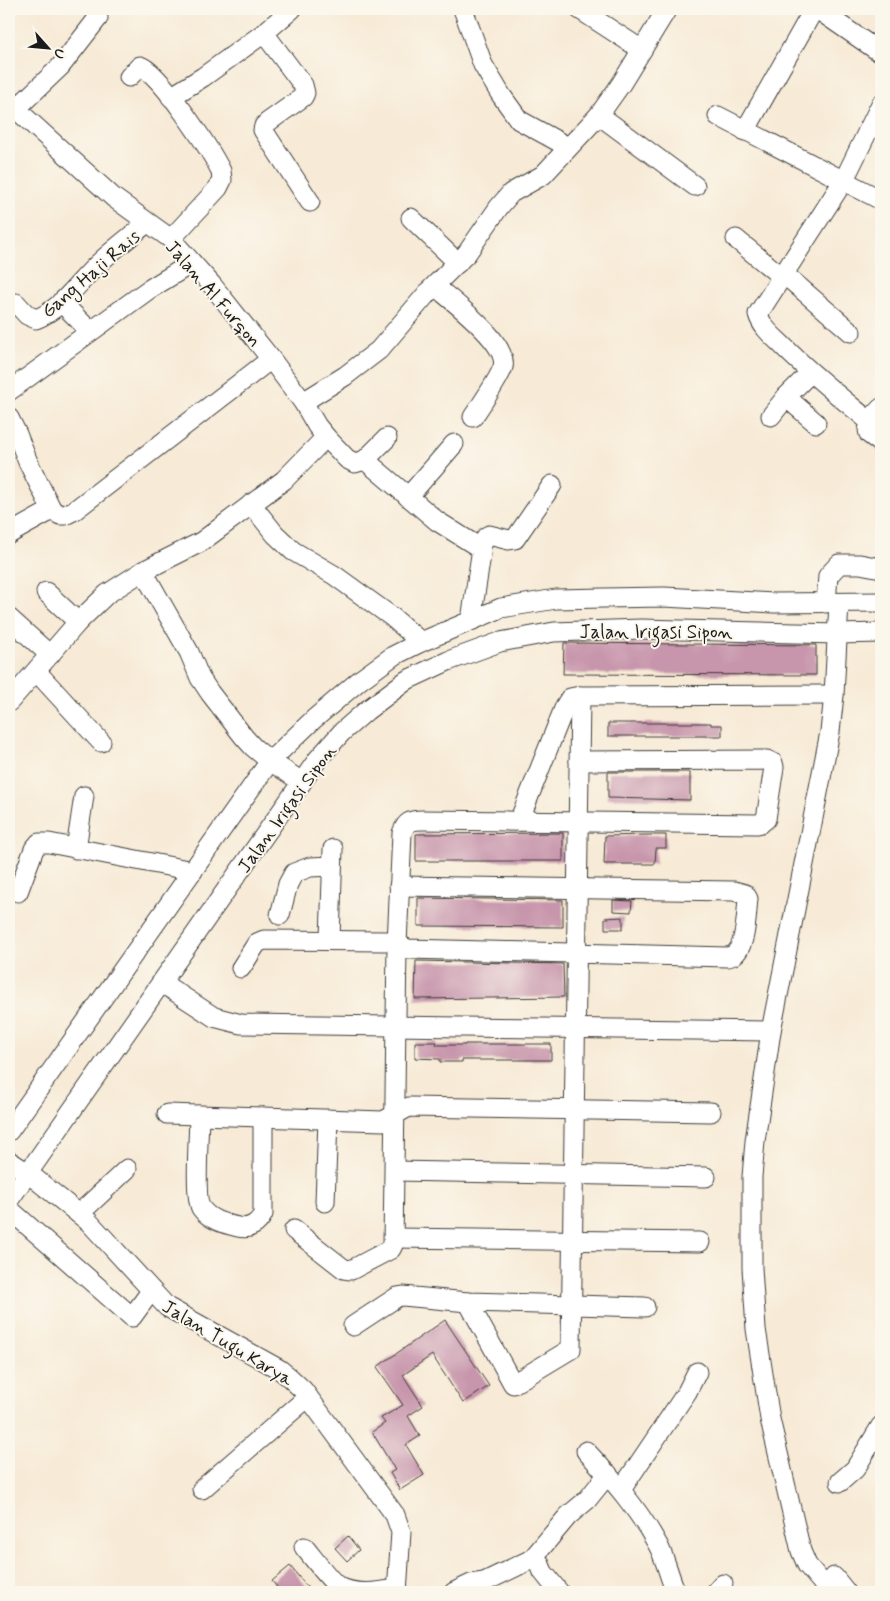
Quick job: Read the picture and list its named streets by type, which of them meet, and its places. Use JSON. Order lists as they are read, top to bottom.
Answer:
{
  "streets": {
    "street": [
      "Gang Haji Rais",
      "Jalan Al Furqon",
      "Jalan Irigasi Sipon",
      "Jalan Tugu Karya"
    ]
  },
  "crossings": [
    ["Gang Haji Rais", "Jalan Al Furqon"],
    ["Jalan Irigasi Sipon", "Jalan Tugu Karya"]
  ],
  "north": "bottom right"
}
